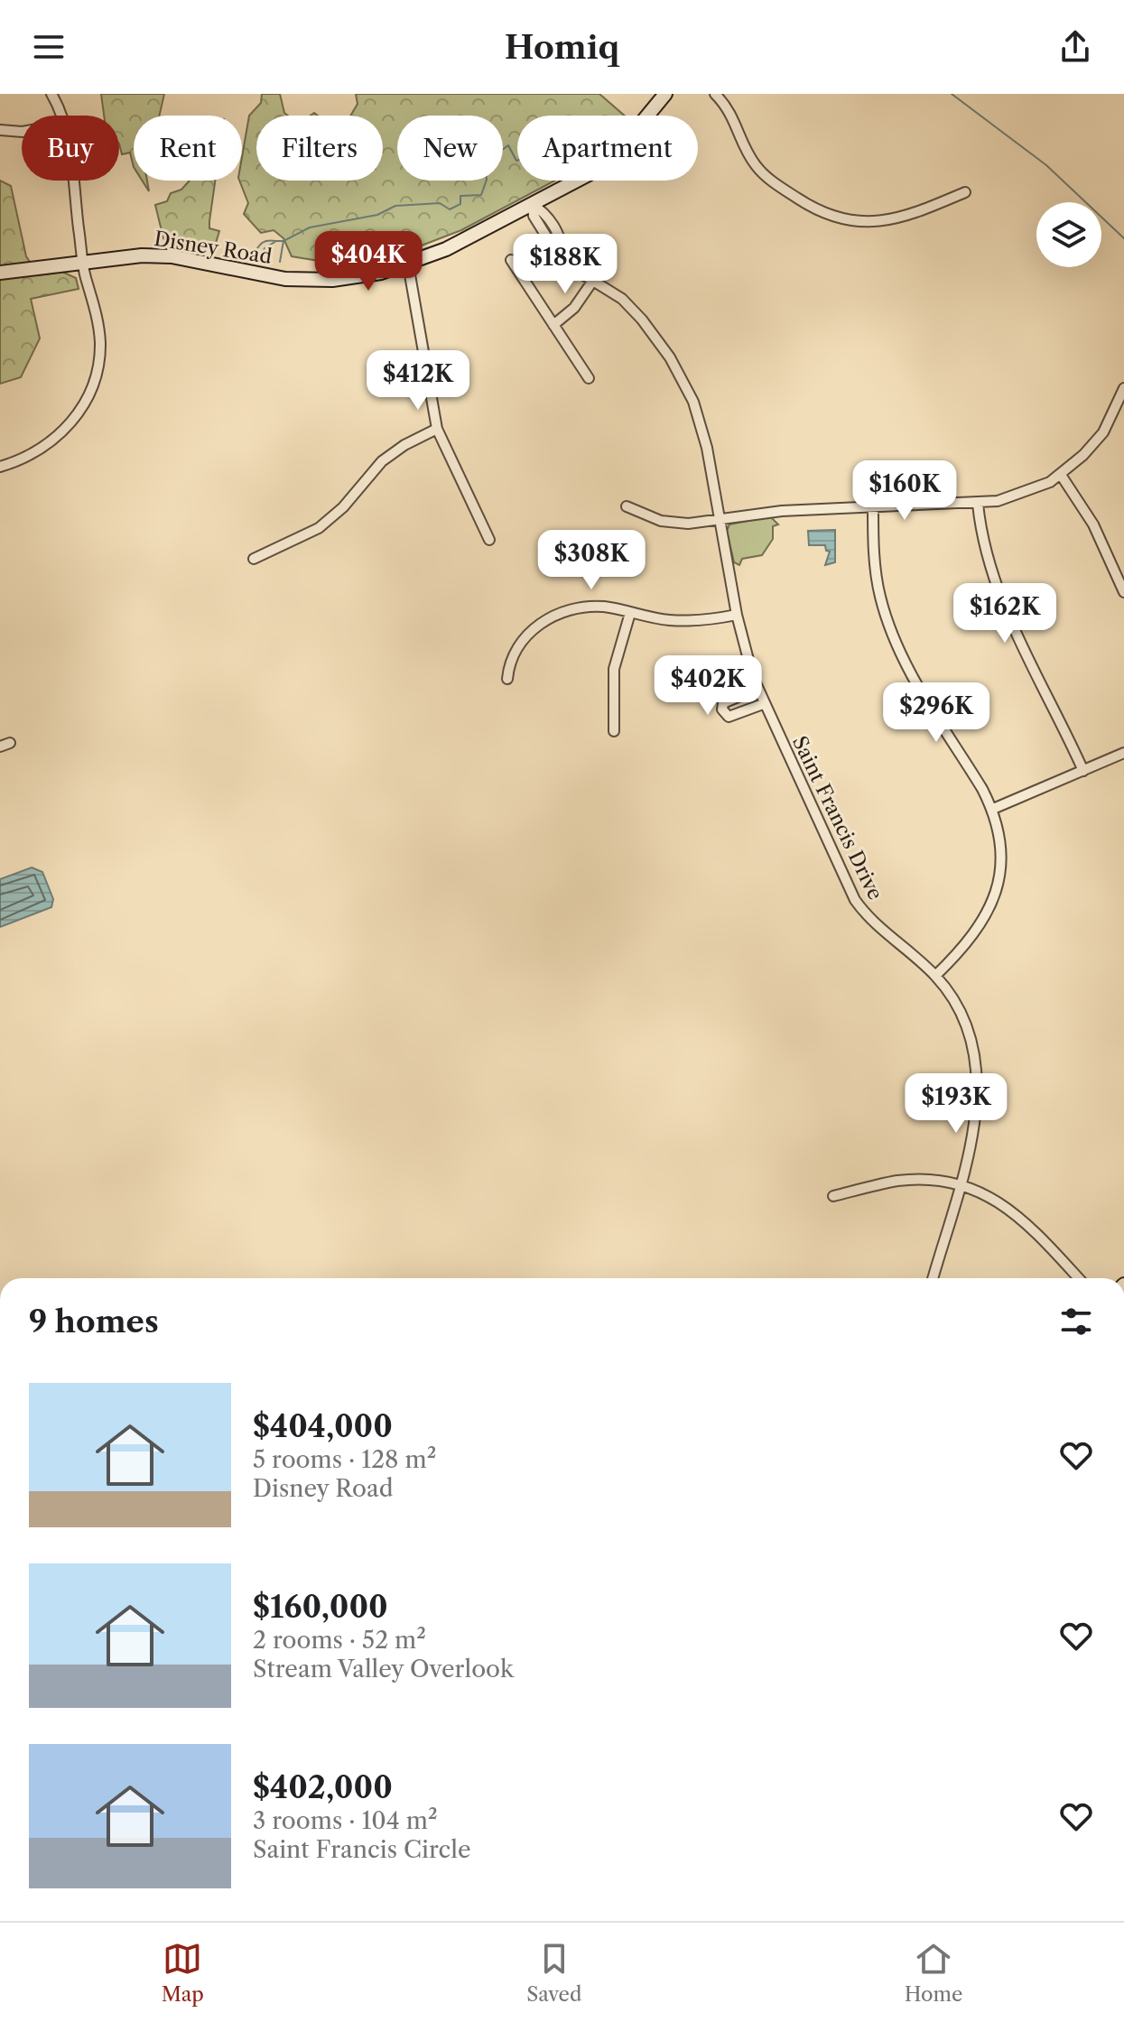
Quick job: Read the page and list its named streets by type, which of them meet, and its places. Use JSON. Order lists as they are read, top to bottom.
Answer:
{
  "streets": {
    "street": ["Disney Road", "Saint Francis Drive"]
  },
  "crossings": [
    ["Disney Road", "Saint Francis Drive"]
  ],
  "page": {
    "header": "Homiq",
    "chip": [
      "Buy",
      "Rent",
      "Filters",
      "New",
      "Apartment"
    ],
    "price": [
      "$404K",
      "$188K",
      "$412K",
      "$160K",
      "$308K",
      "$162K",
      "$402K",
      "$296K",
      "$193K"
    ],
    "heading": "9 homes",
    "list": [
      {
        "name": "$404,000",
        "note": "5 rooms · 128 m² · Disney Road"
      },
      {
        "name": "$160,000",
        "note": "2 rooms · 52 m² · Stream Valley Overlook"
      },
      {
        "name": "$402,000",
        "note": "3 rooms · 104 m² · Saint Francis Circle"
      }
    ],
    "tabs": ["Map", "Saved", "Home"]
  }
}
